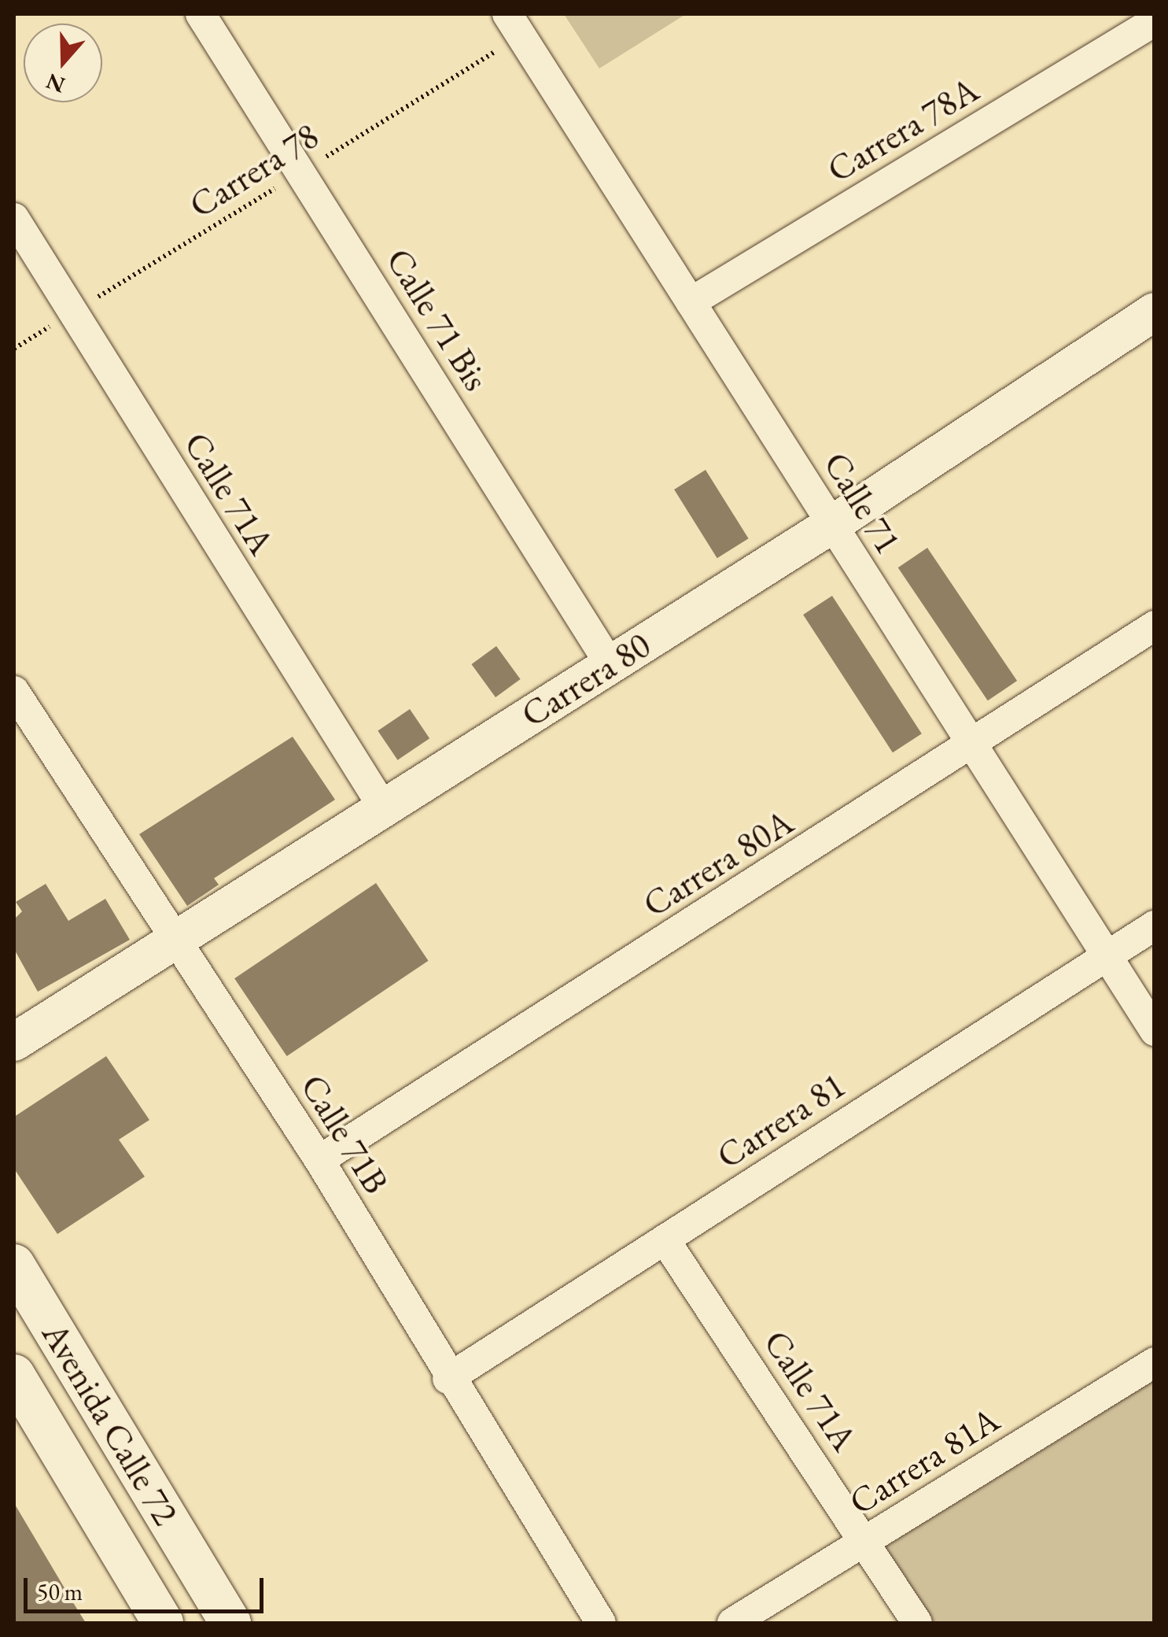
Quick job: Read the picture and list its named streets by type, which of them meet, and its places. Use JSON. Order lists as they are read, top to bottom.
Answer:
{
  "streets": {
    "main road": ["Avenida Calle 72"],
    "street": [
      "Carrera 78A",
      "Calle 71 Bis",
      "Calle 71A",
      "Calle 71",
      "Carrera 80",
      "Carrera 80A",
      "Carrera 81",
      "Calle 71B",
      "Carrera 81A"
    ],
    "path": ["Carrera 78"]
  },
  "crossings": [
    ["Carrera 78A", "Calle 71"],
    ["Carrera 78", "Calle 71 Bis"],
    ["Carrera 78", "Calle 71A"],
    ["Carrera 78", "Calle 71"],
    ["Calle 71 Bis", "Carrera 80"],
    ["Calle 71A", "Carrera 80"],
    ["Calle 71A", "Carrera 81"],
    ["Calle 71A", "Carrera 81A"],
    ["Calle 71", "Carrera 80"],
    ["Calle 71", "Carrera 80A"],
    ["Calle 71", "Carrera 81"],
    ["Carrera 80", "Calle 71B"],
    ["Carrera 80A", "Calle 71B"],
    ["Carrera 81", "Calle 71B"]
  ],
  "scale_bar": "50 m",
  "north": "bottom"
}
